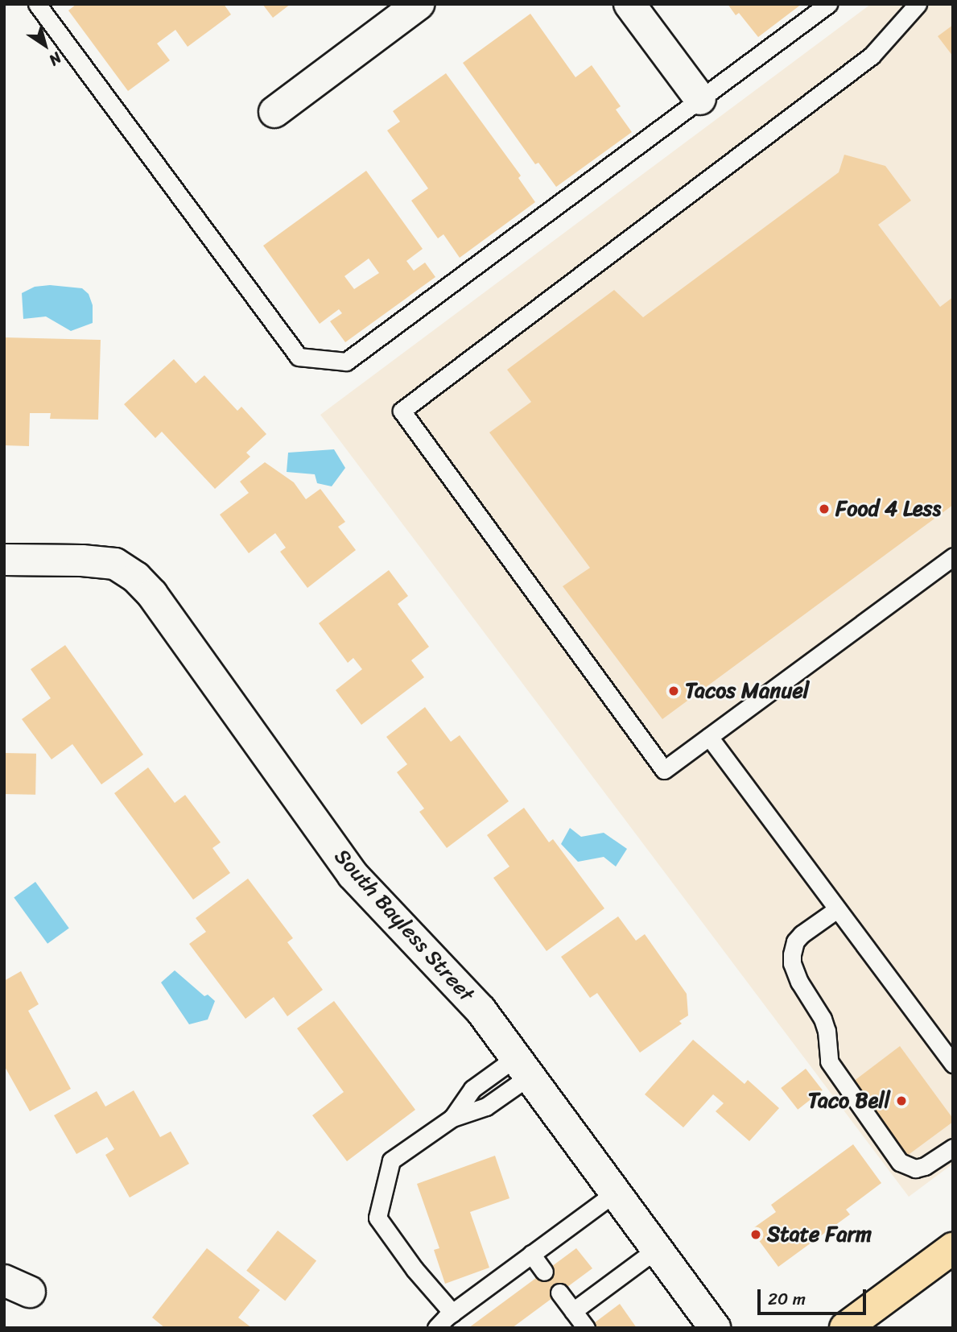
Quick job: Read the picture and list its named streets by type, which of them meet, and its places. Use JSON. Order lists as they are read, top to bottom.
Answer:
{
  "streets": {
    "street": ["South Bayless Street"]
  },
  "places": [
    "Food 4 Less",
    "Tacos Manuel",
    "Taco Bell",
    "State Farm"
  ],
  "scale_bar": "20 m",
  "north": "bottom right"
}
